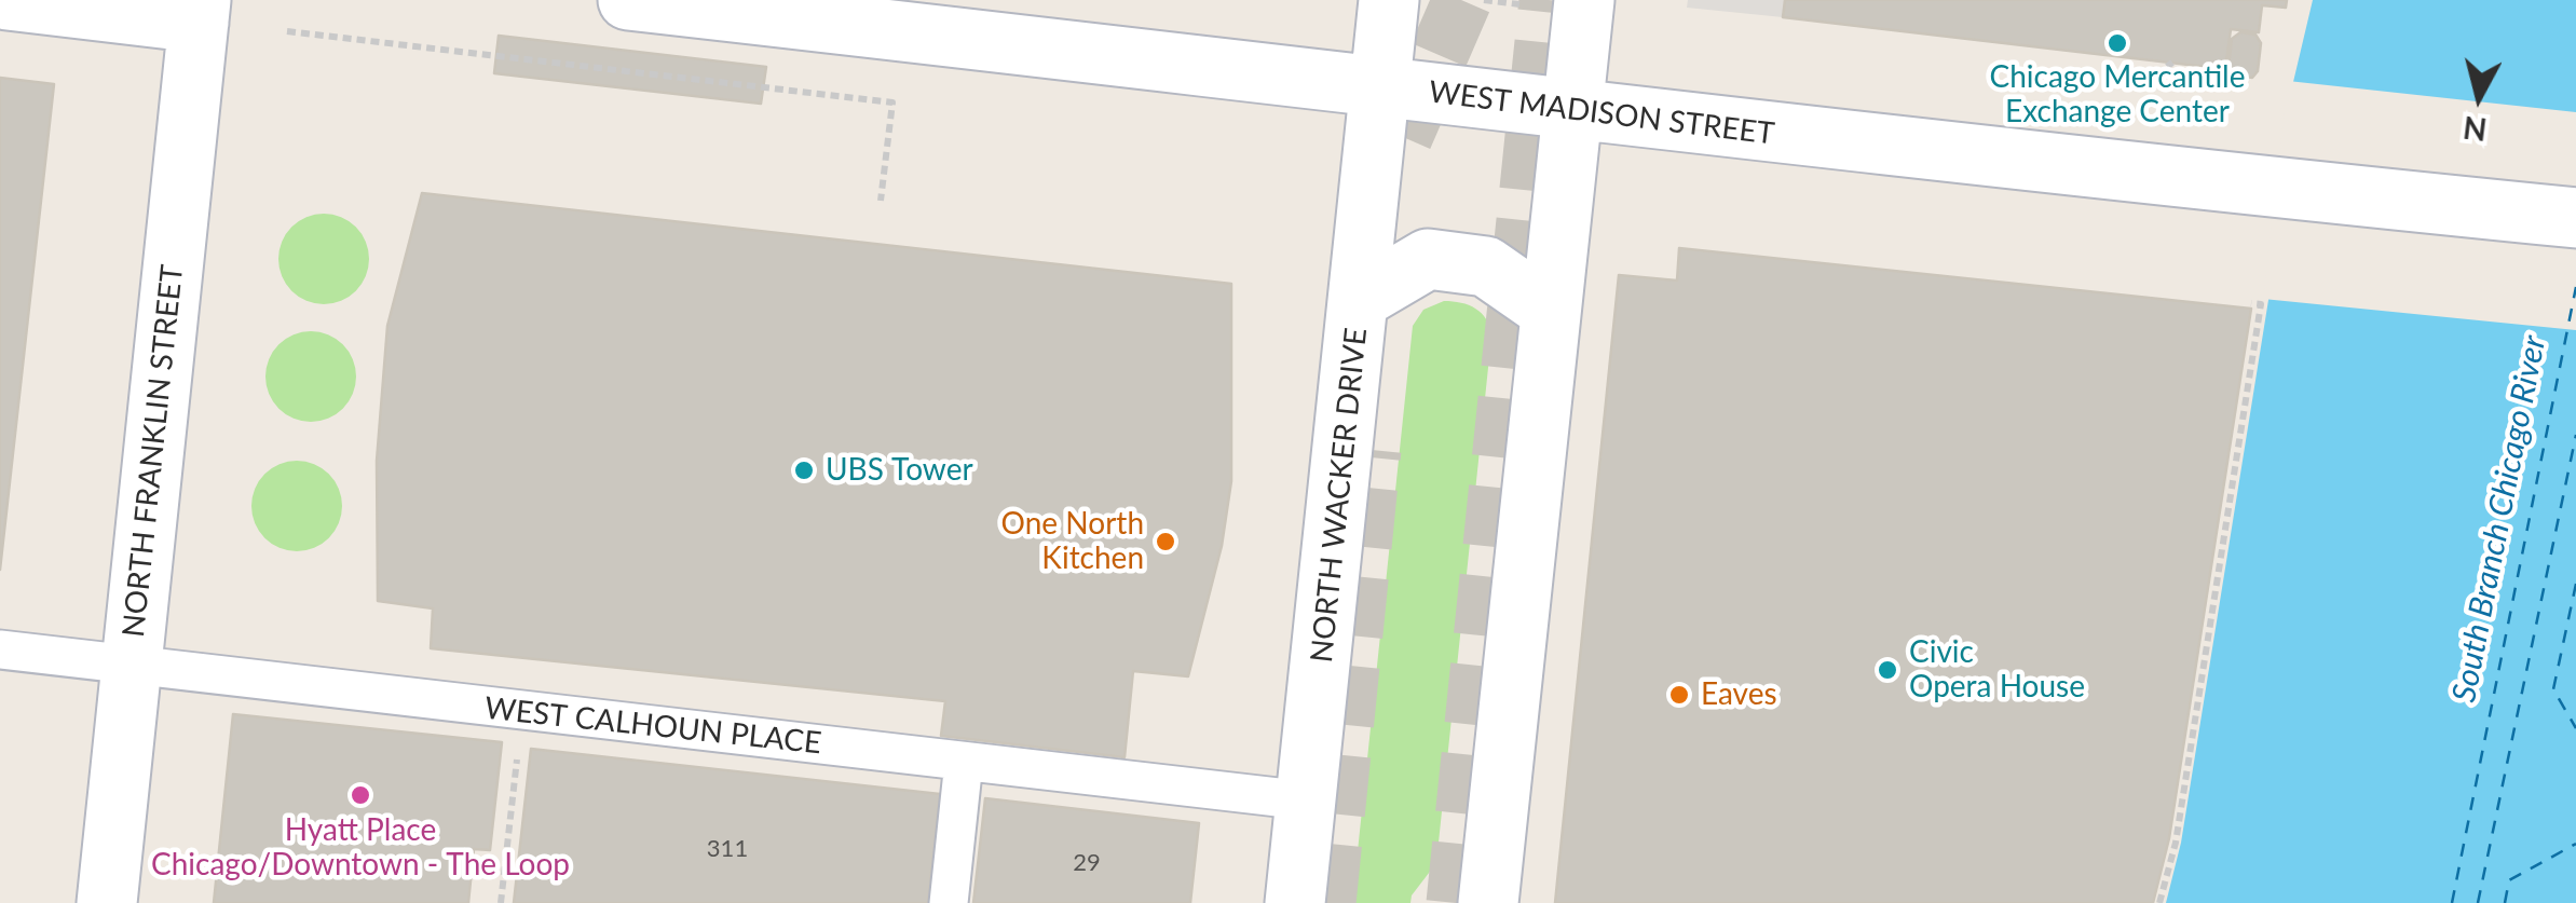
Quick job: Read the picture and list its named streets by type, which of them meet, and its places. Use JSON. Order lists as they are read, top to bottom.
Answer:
{
  "streets": {
    "main road": ["WEST MADISON STREET", "NORTH FRANKLIN STREET", "NORTH WACKER DRIVE"],
    "lane": ["WEST CALHOUN PLACE"]
  },
  "crossings": [
    ["WEST MADISON STREET", "NORTH WACKER DRIVE"],
    ["NORTH FRANKLIN STREET", "WEST CALHOUN PLACE"],
    ["NORTH WACKER DRIVE", "WEST CALHOUN PLACE"]
  ],
  "water": ["South Branch Chicago River"],
  "places": [
    "Chicago Mercantile Exchange Center",
    "UBS Tower",
    "One North Kitchen",
    "Civic Opera House",
    "Eaves",
    "Hyatt Place Chicago/Downtown - The Loop"
  ],
  "house_numbers": ["311", "29"],
  "north": "bottom"
}
